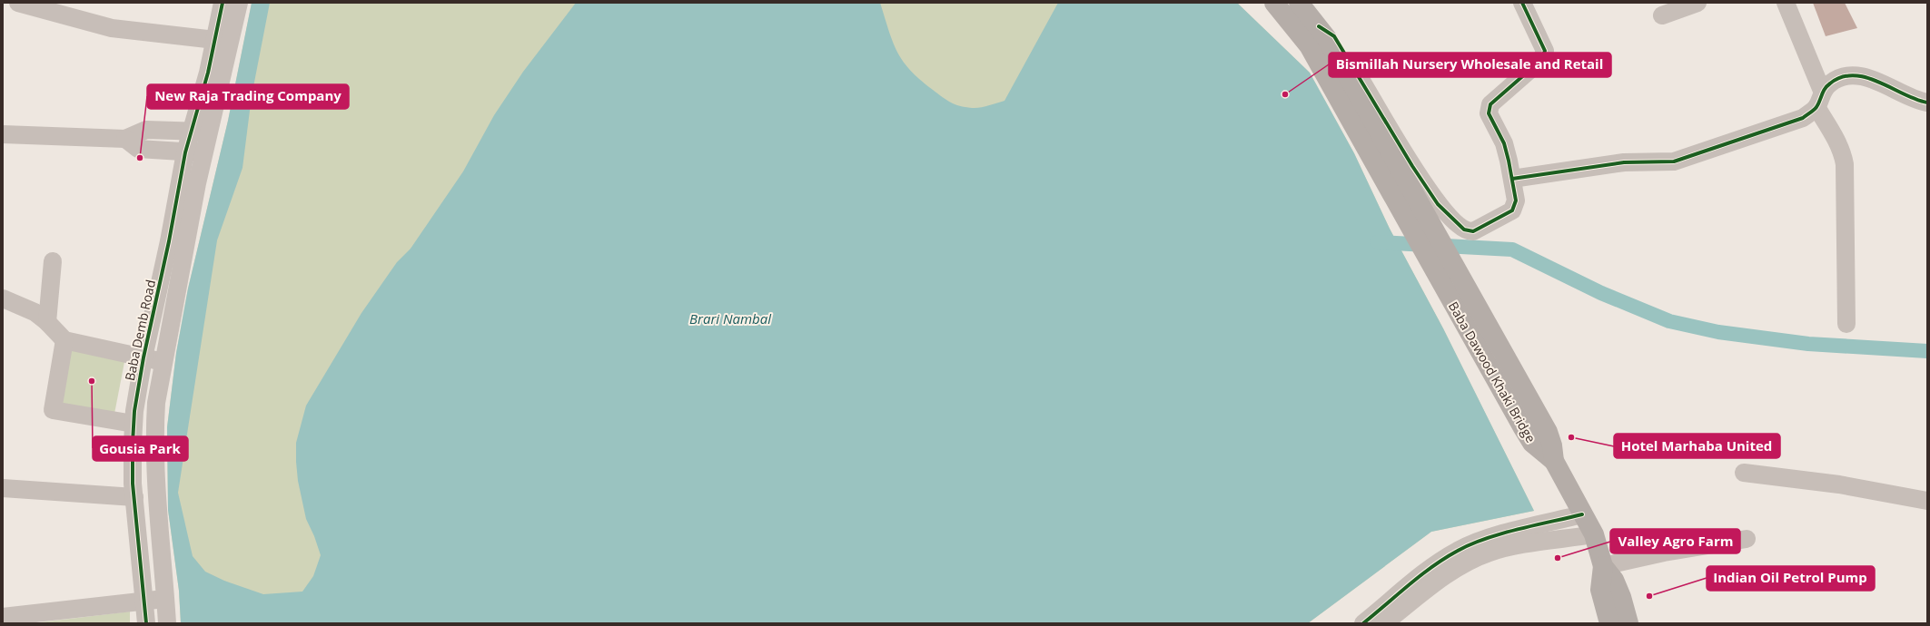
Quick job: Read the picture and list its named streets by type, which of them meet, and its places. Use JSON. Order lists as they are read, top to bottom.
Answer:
{
  "streets": {
    "main road": ["Baba Dawood Khaki Bridge"],
    "street": ["Baba Demb Road"]
  },
  "water": ["Brari Nambal"],
  "places": [
    "Bismillah Nursery Wholesale and Retail",
    "New Raja Trading Company",
    "Gousia Park",
    "Hotel Marhaba United",
    "Valley Agro Farm",
    "Indian Oil Petrol Pump"
  ]
}
